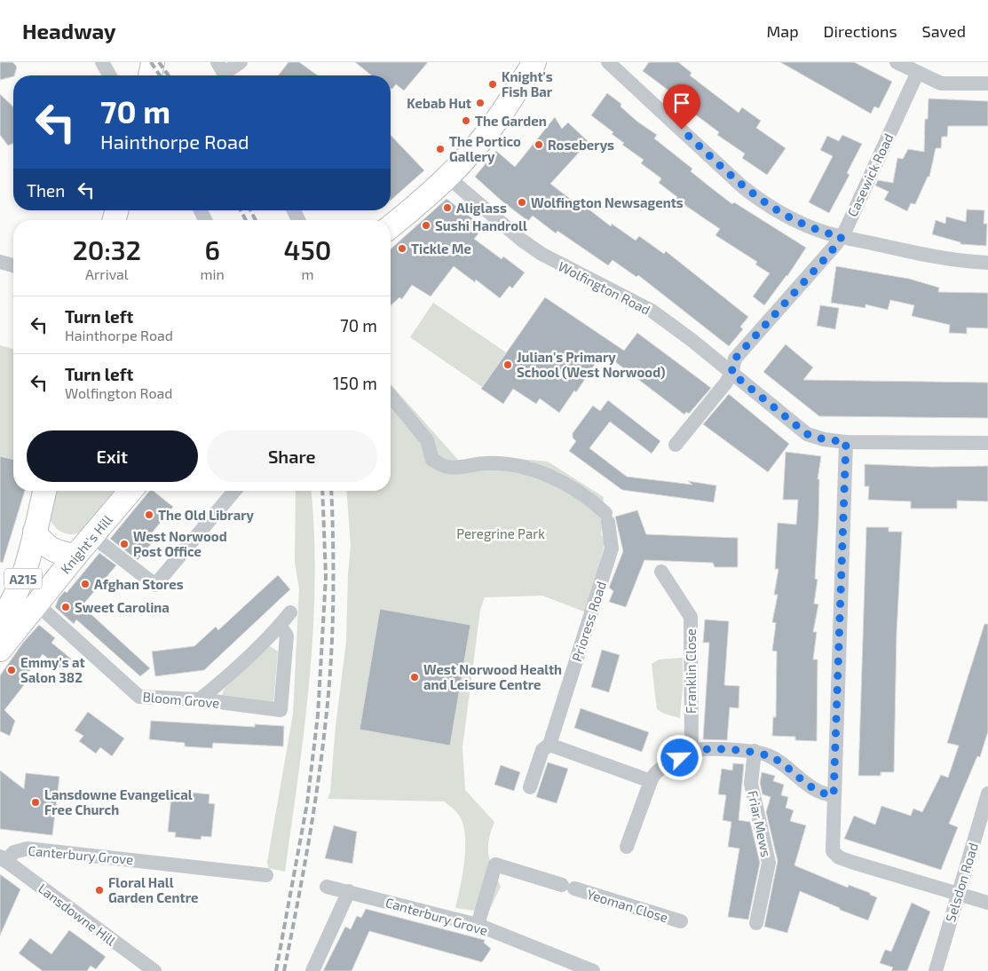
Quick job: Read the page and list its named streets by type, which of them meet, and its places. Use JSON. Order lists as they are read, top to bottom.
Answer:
{
  "streets": {
    "main road": ["Knight's Hill", "A215"],
    "street": [
      "Casewick Road",
      "Wolfington Road",
      "Prioress Road",
      "Franklin Close",
      "Bloom Grove",
      "Friar Mews",
      "Canterbury Grove",
      "Selsdon Road",
      "Yeoman Close",
      "Lansdowne Hill"
    ]
  },
  "crossings": [
    ["Casewick Road", "Wolfington Road"],
    ["Knight's Hill", "A215"],
    ["Knight's Hill", "Bloom Grove"],
    ["A215", "Bloom Grove"],
    ["Canterbury Grove", "Yeoman Close"],
    ["Canterbury Grove", "Lansdowne Hill"]
  ],
  "parks": ["Peregrine Park"],
  "places": [
    "Knight's Fish Bar",
    "Kebab Hut",
    "The Garden",
    "Roseberys",
    "The Portico Gallery",
    "Wolfington Newsagents",
    "Aliglass",
    "Sushi Handroll",
    "Tickle Me",
    "Julian's Primary School (West Norwood)",
    "The Old Library",
    "West Norwood Post Office",
    "Afghan Stores",
    "Sweet Carolina",
    "Emmy's at Salon 382",
    "West Norwood Health and Leisure Centre",
    "Lansdowne Evangelical Free Church",
    "Floral Hall Garden Centre"
  ],
  "page": {
    "header": "Headway",
    "nav": ["Map", "Directions", "Saved"],
    "turn": ["70 m", "Hainthorpe Road"],
    "then": "Then",
    "eta": [
      "20:32",
      "Arrival",
      "6",
      "min",
      "450",
      "m"
    ],
    "list": [
      {
        "name": "Turn left",
        "note": "Hainthorpe Road",
        "value": "70 m"
      },
      {
        "name": "Turn left",
        "note": "Wolfington Road",
        "value": "150 m"
      }
    ],
    "buttons": ["Exit", "Share"]
  }
}
